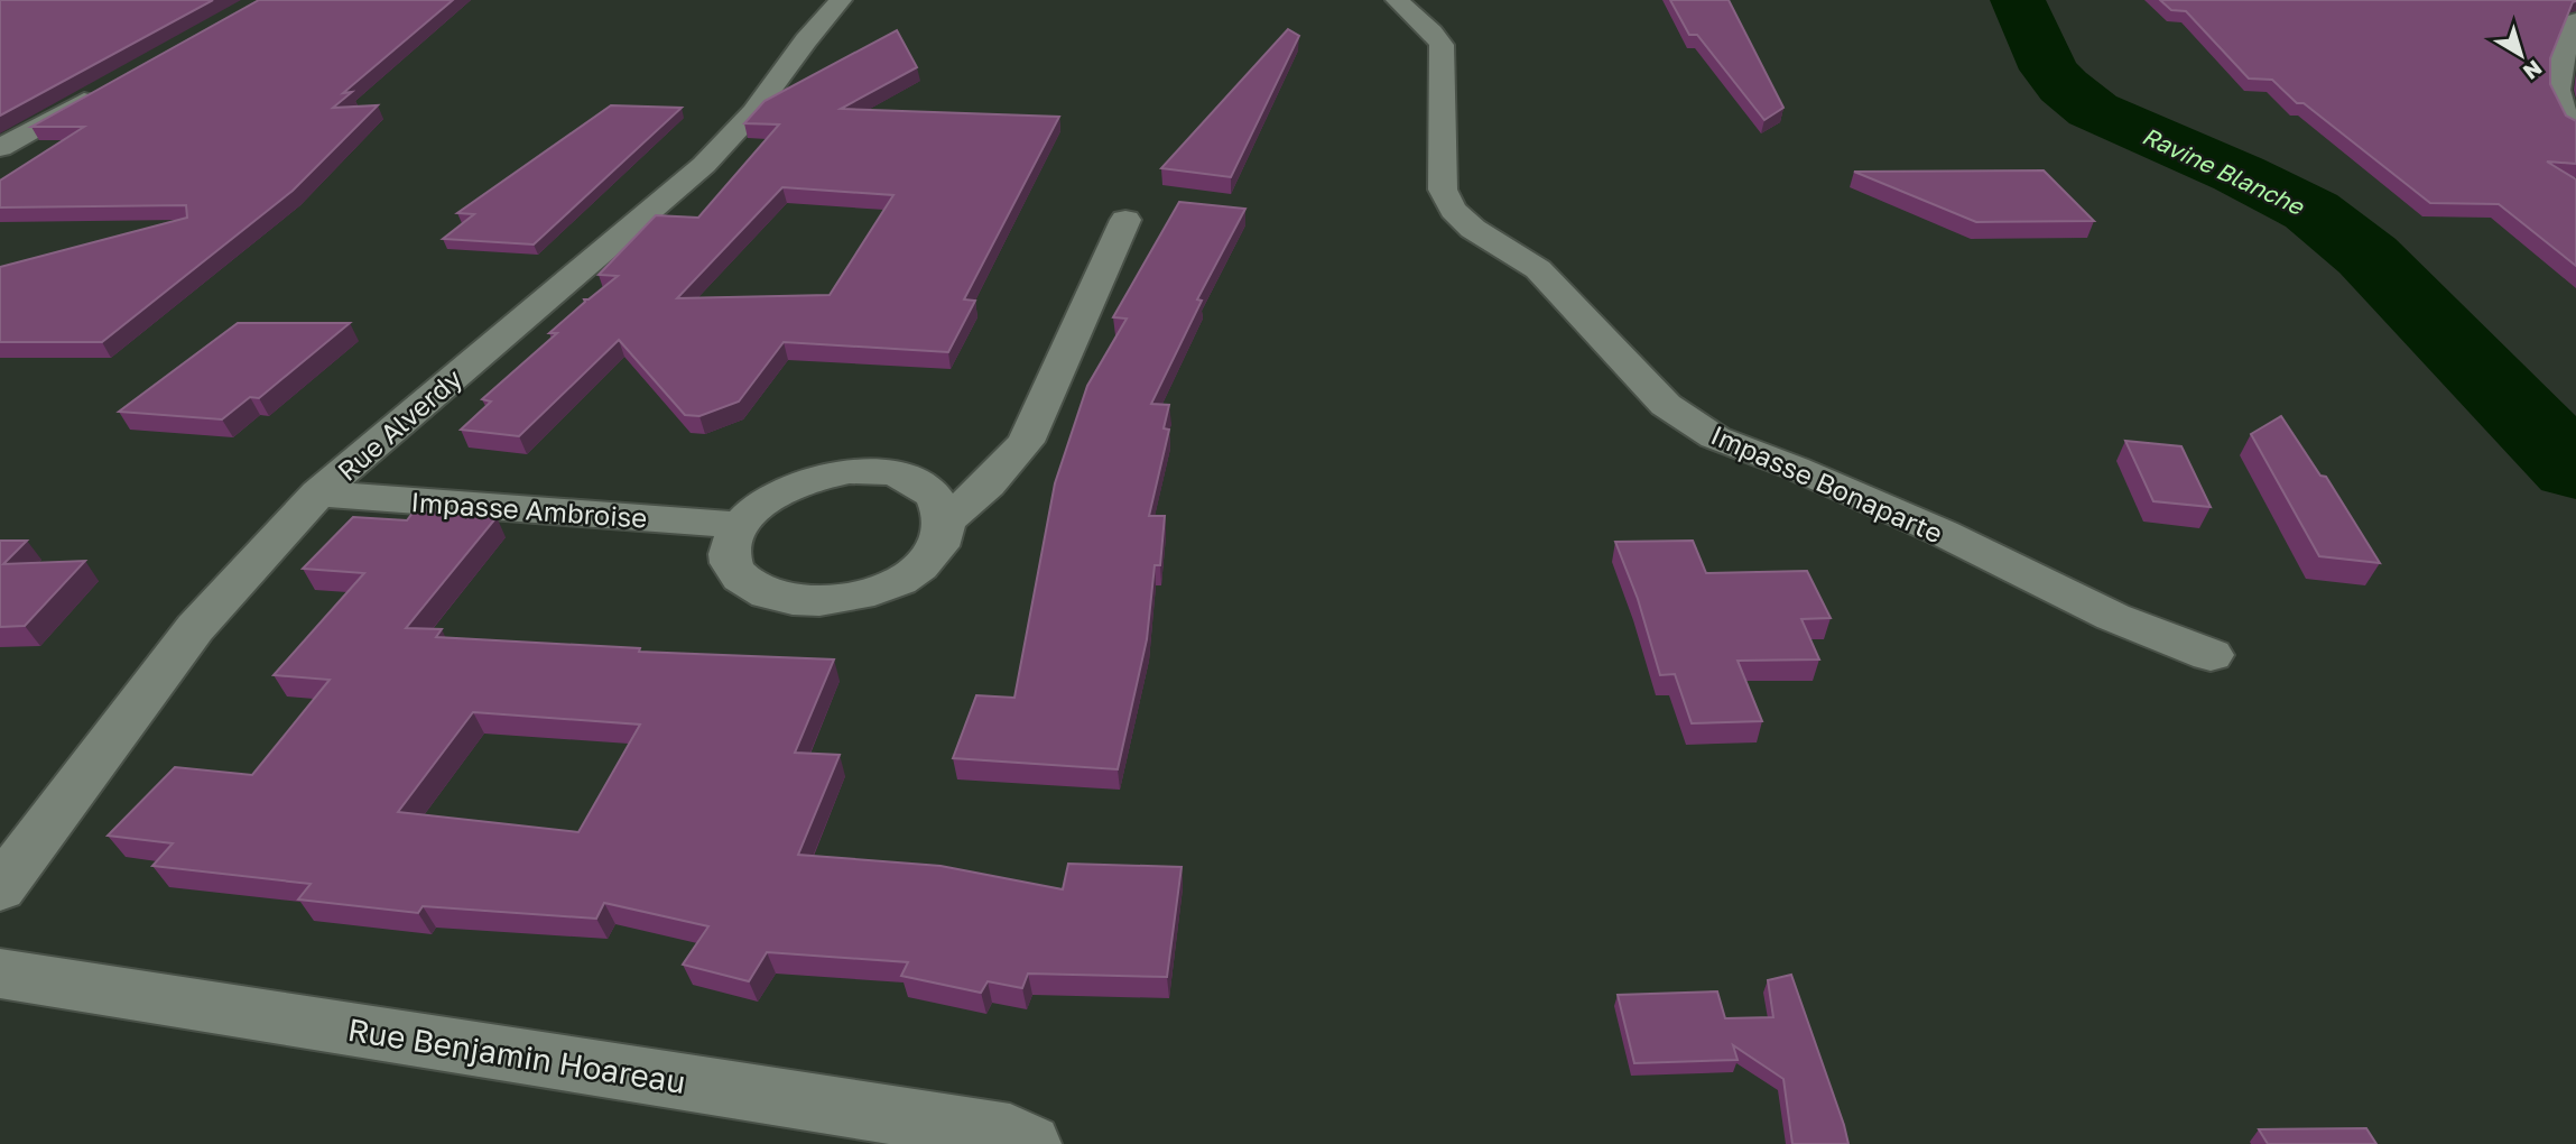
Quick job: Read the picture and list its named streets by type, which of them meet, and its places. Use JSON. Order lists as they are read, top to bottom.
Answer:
{
  "streets": {
    "street": [
      "Rue Alverdy",
      "Impasse Bonaparte",
      "Impasse Ambroise",
      "Rue Benjamin Hoareau"
    ]
  },
  "crossings": [
    ["Rue Alverdy", "Impasse Ambroise"]
  ],
  "water": ["Ravine Blanche"],
  "north": "bottom right"
}
